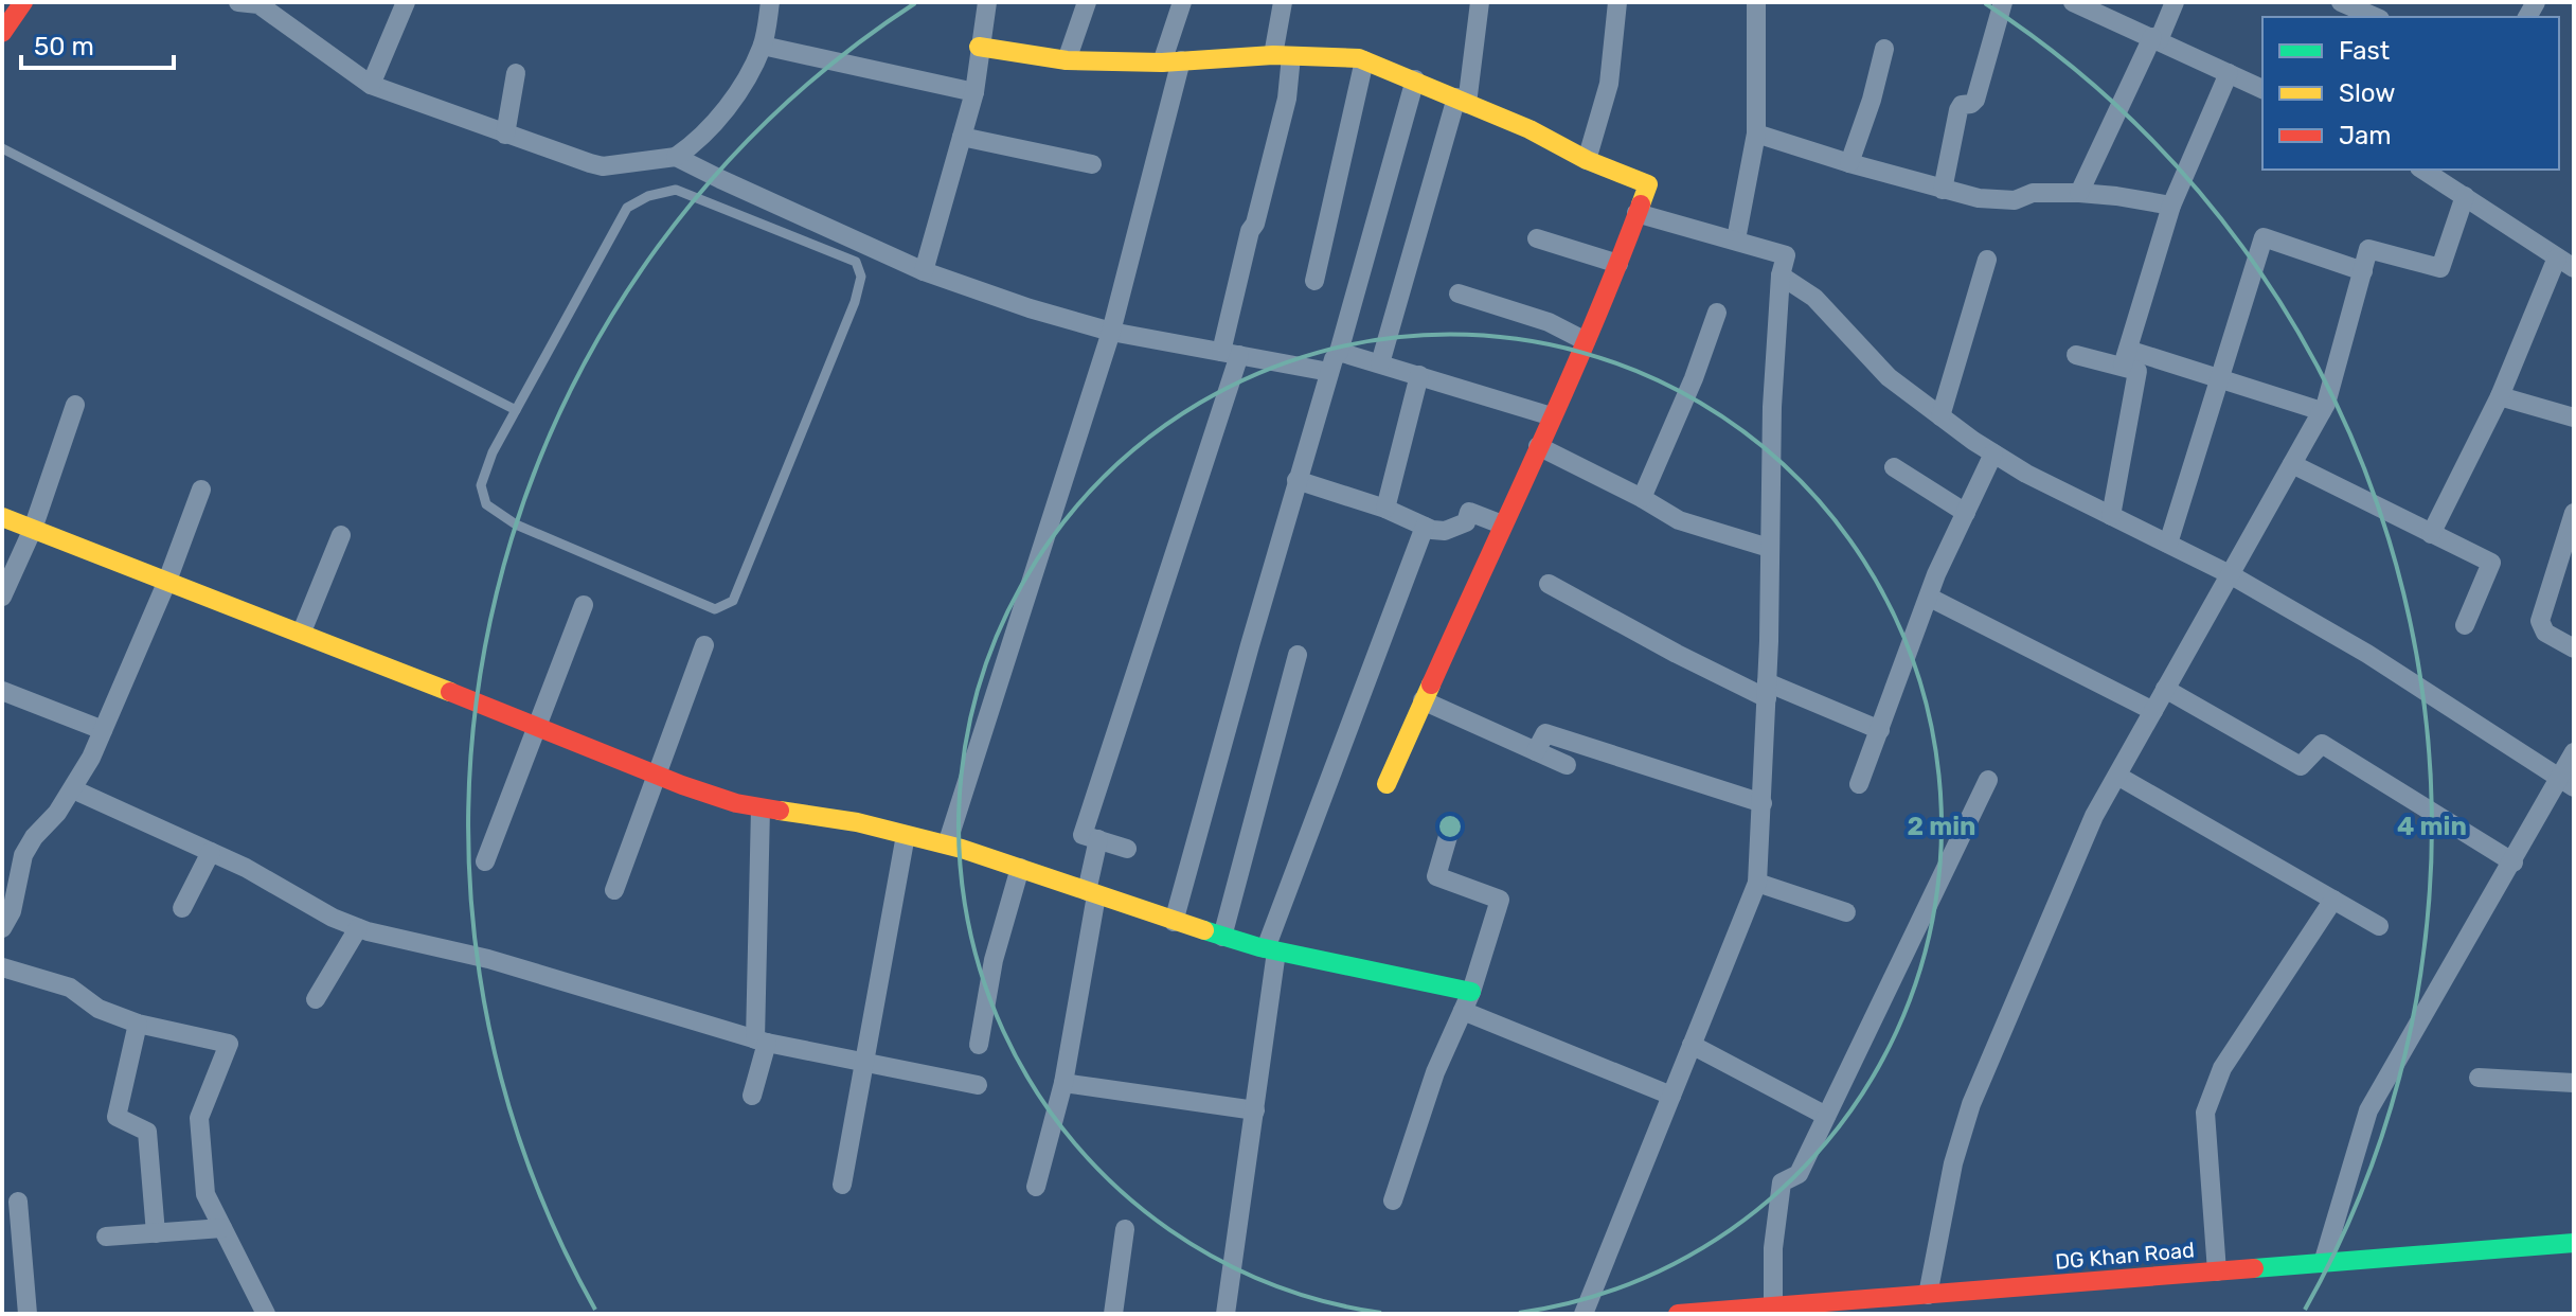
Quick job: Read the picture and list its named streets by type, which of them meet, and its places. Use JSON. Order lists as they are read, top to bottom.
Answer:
{
  "streets": {
    "street": ["DG Khan Road"]
  },
  "legend": ["Fast", "Slow", "Jam"],
  "scale_bar": "50 m",
  "rings": ["2 min", "4 min"]
}
